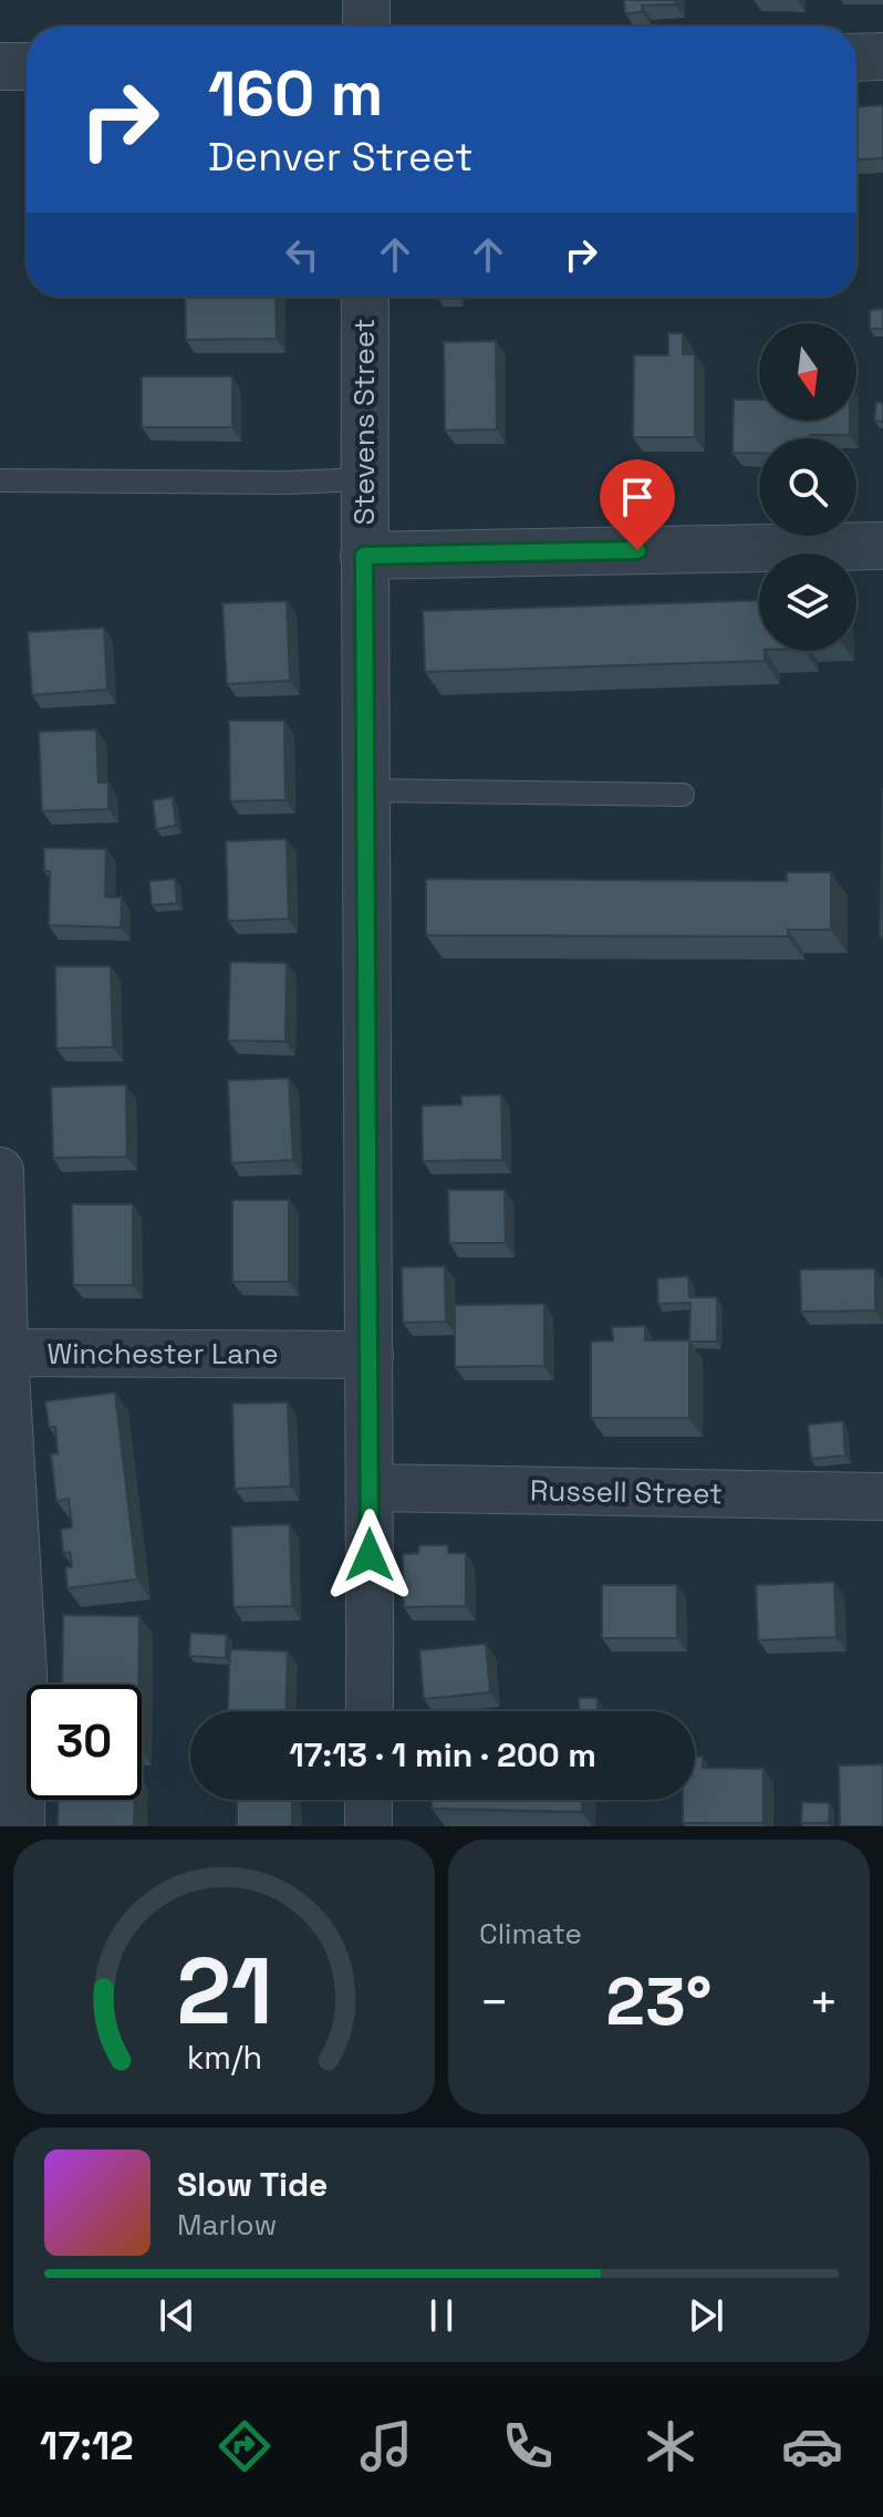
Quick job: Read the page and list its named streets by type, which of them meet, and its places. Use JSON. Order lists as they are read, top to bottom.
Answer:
{
  "streets": {
    "street": ["Stevens Street", "Winchester Lane", "Russell Street"]
  },
  "crossings": [
    ["Stevens Street", "Winchester Lane"],
    ["Stevens Street", "Russell Street"]
  ],
  "north": "bottom",
  "page": {
    "turn": ["160 m", "Denver Street"],
    "limit": "30",
    "trip": "17:13 · 1 min · 200 m",
    "tile": "Climate",
    "heat": ["−", "23°", "+"],
    "song": ["Slow Tide", "Marlow"],
    "tabs": "17:12",
    "gauge": ["21", "km/h"]
  }
}
